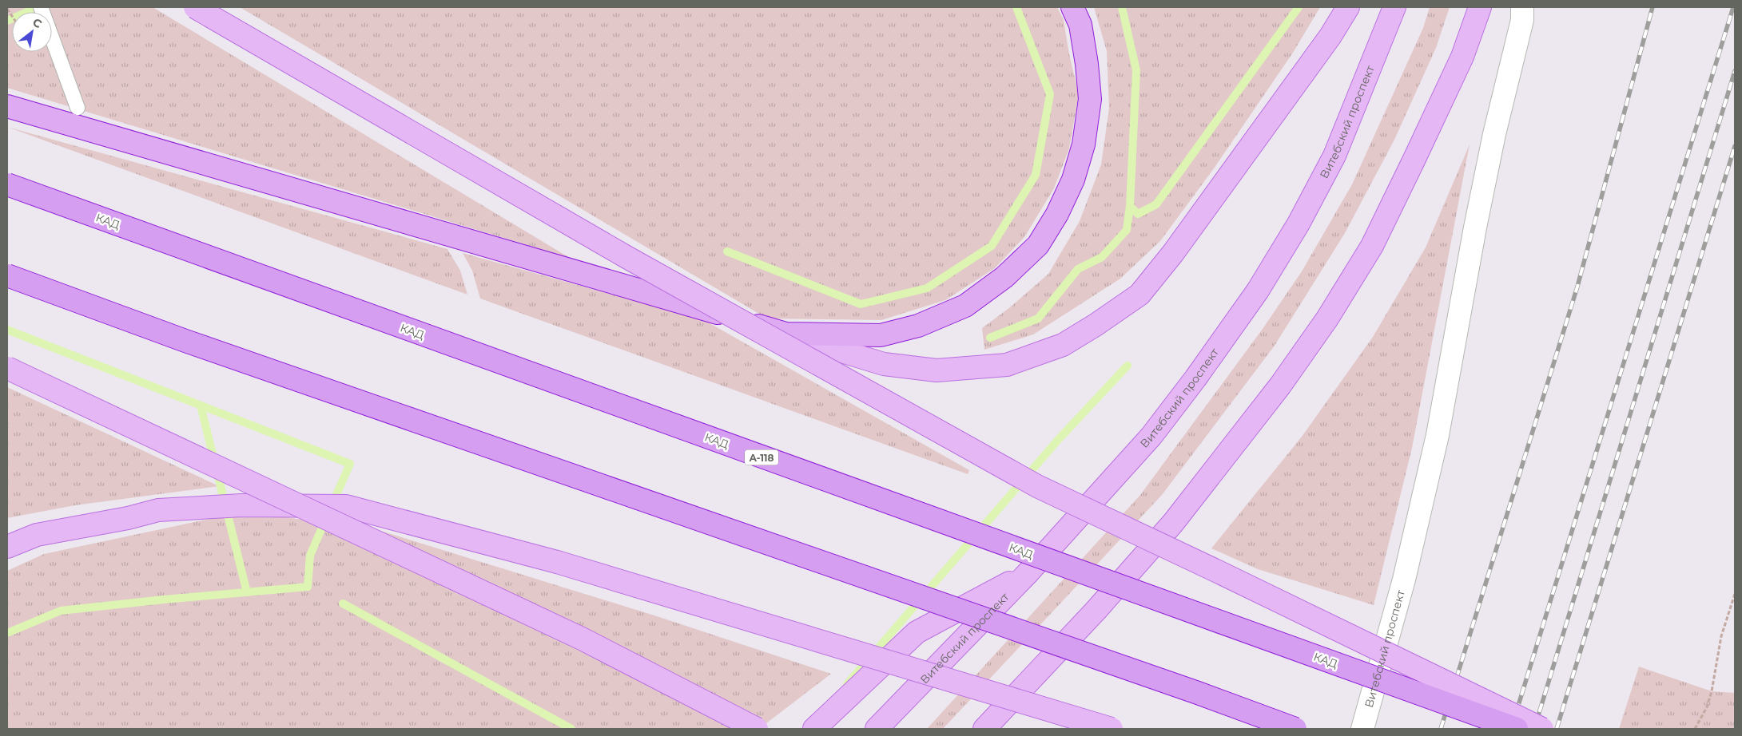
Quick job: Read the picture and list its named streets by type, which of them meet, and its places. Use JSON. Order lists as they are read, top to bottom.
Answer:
{
  "streets": {
    "highway": ["КАД", "А-118"],
    "main road": ["Витебский проспект"]
  },
  "north": "top right"
}
